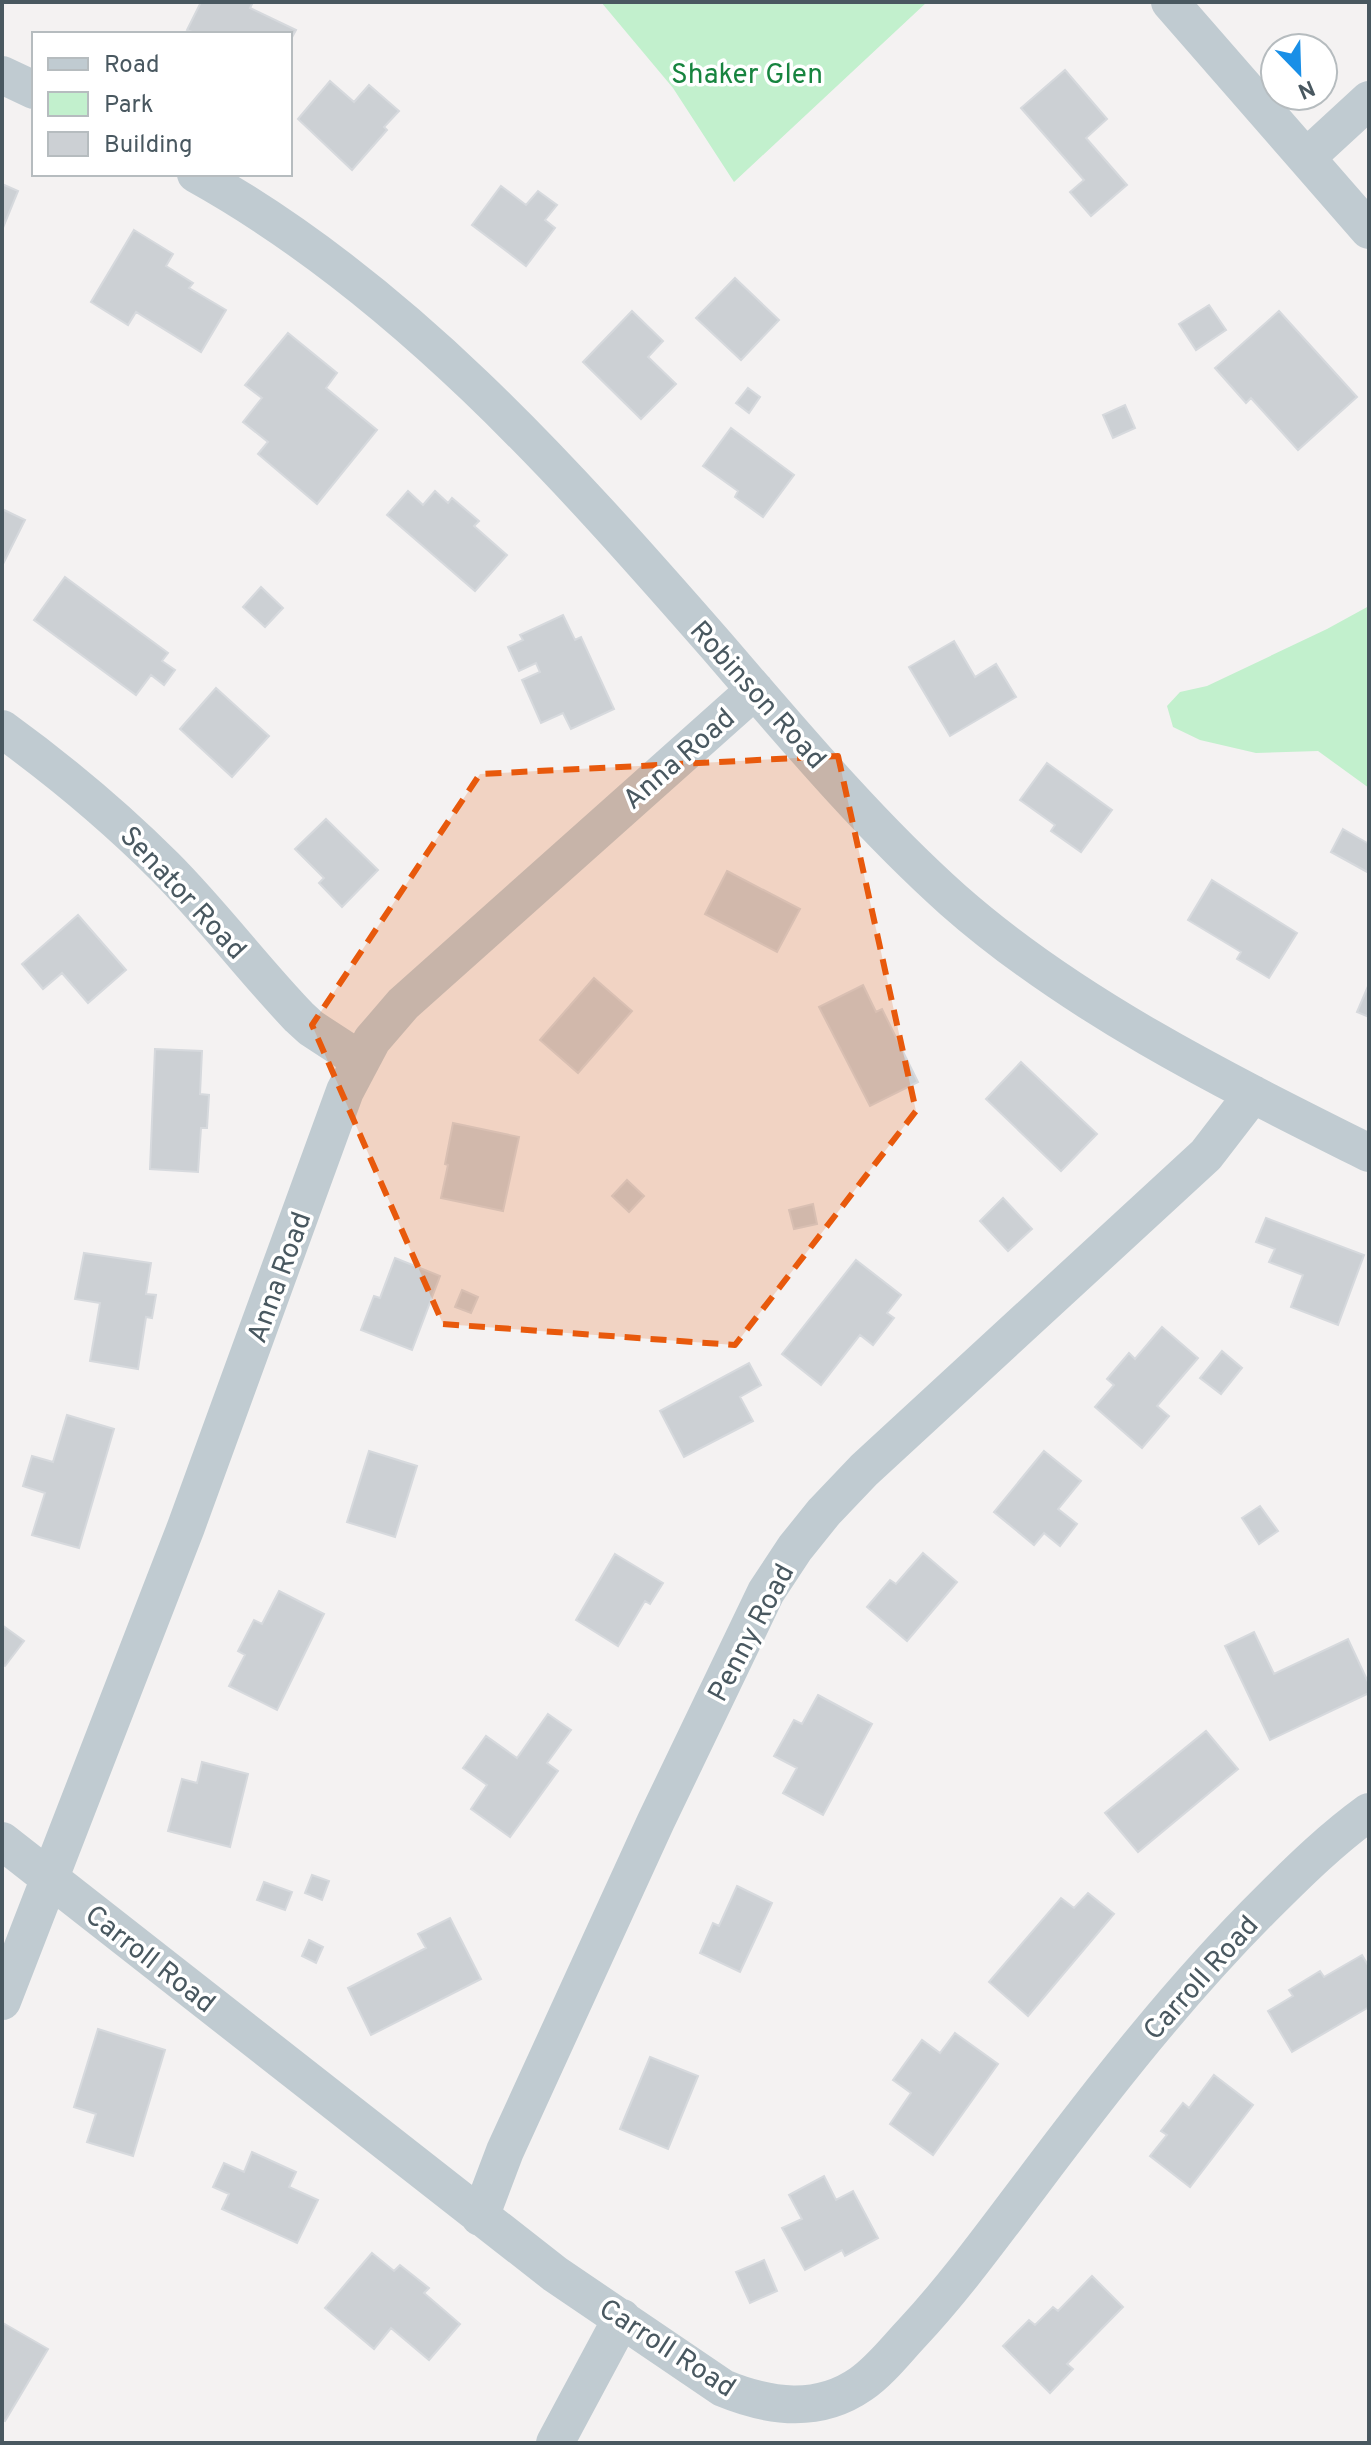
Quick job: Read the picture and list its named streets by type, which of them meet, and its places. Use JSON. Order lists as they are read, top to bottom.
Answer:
{
  "streets": {
    "street": [
      "Robinson Road",
      "Anna Road",
      "Senator Road",
      "Penny Road",
      "Carroll Road"
    ]
  },
  "crossings": [
    ["Robinson Road", "Anna Road"],
    ["Robinson Road", "Penny Road"],
    ["Anna Road", "Senator Road"],
    ["Anna Road", "Carroll Road"],
    ["Penny Road", "Carroll Road"]
  ],
  "parks": ["Shaker Glen"],
  "legend": ["Road", "Park", "Building"],
  "north": "bottom right"
}
